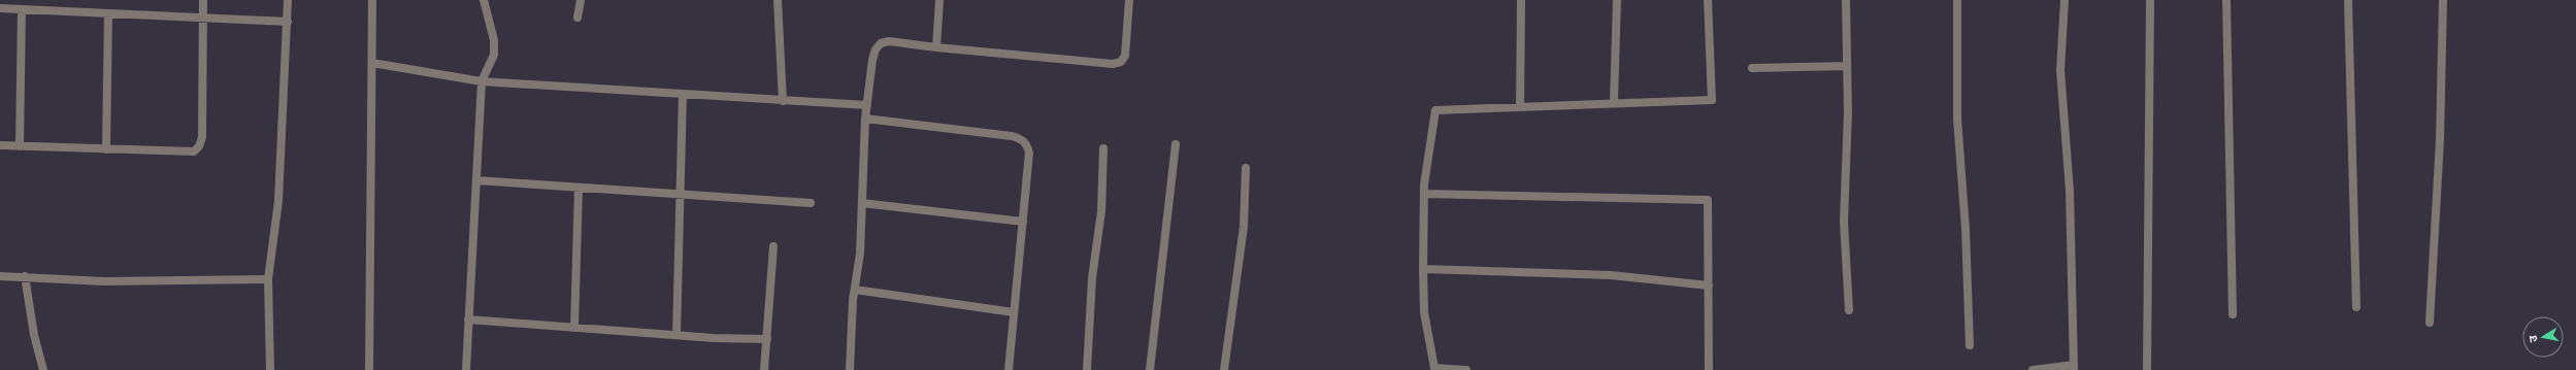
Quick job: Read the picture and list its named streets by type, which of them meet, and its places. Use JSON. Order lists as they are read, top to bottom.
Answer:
{
  "north": "left"
}
